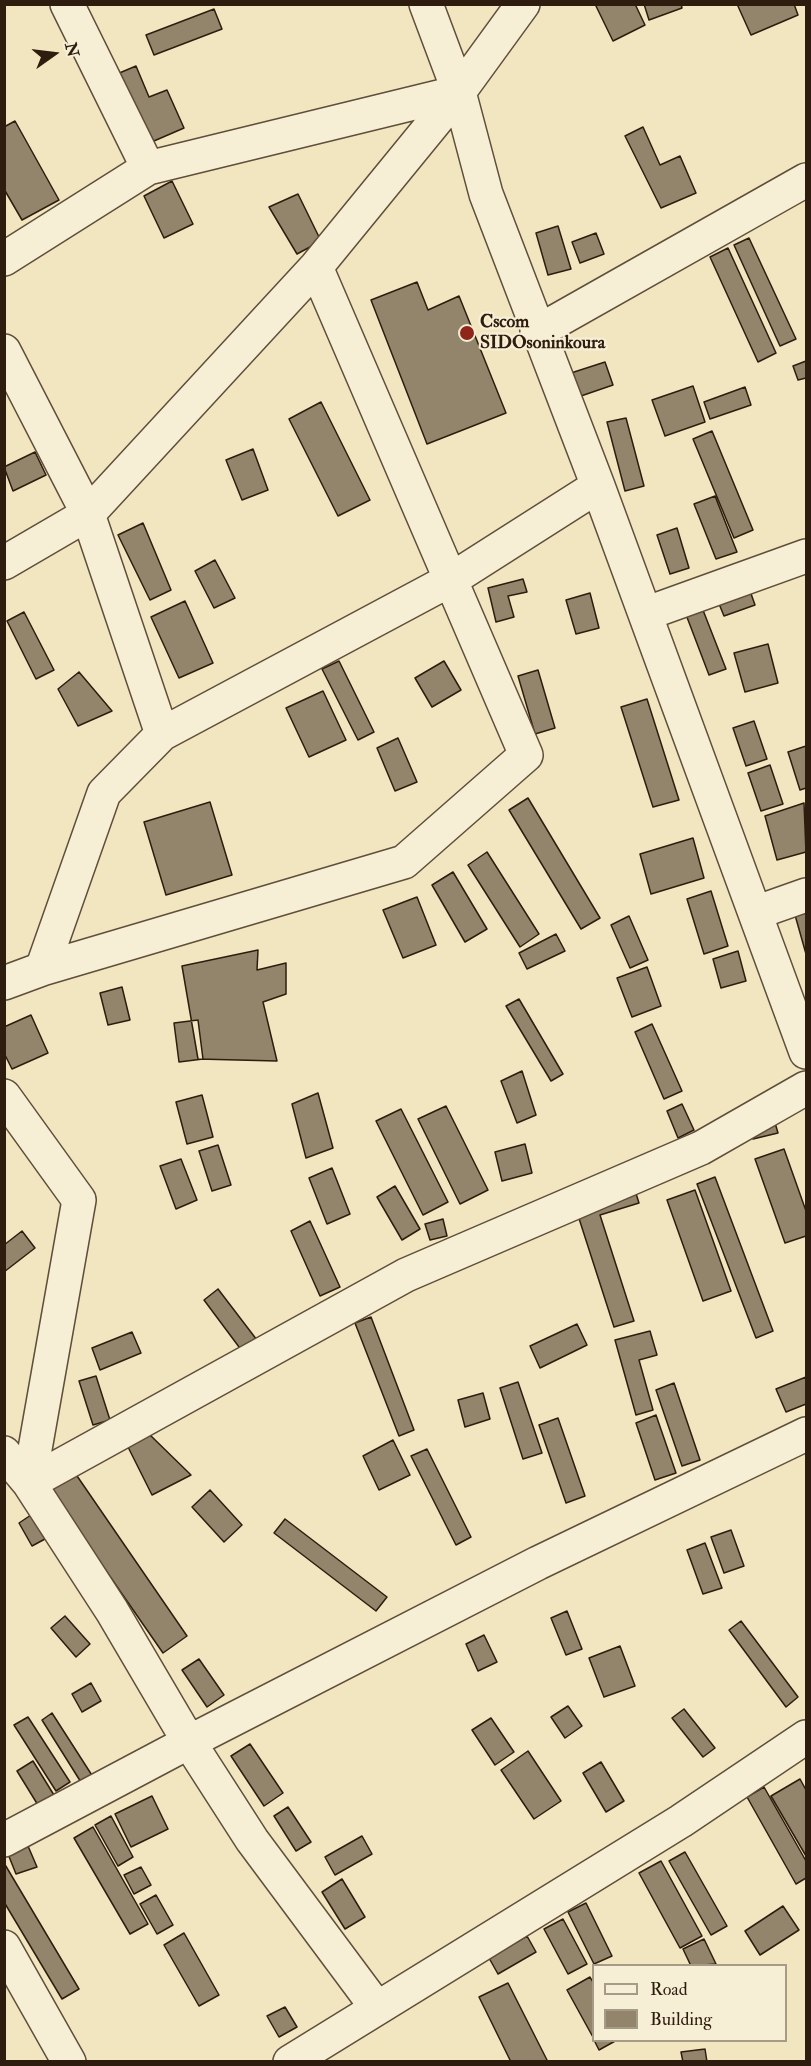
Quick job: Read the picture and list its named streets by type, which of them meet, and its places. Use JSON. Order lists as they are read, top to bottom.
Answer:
{
  "places": ["Cscom SIDOsoninkoura"],
  "legend": ["Road", "Building"],
  "north": "right"
}
